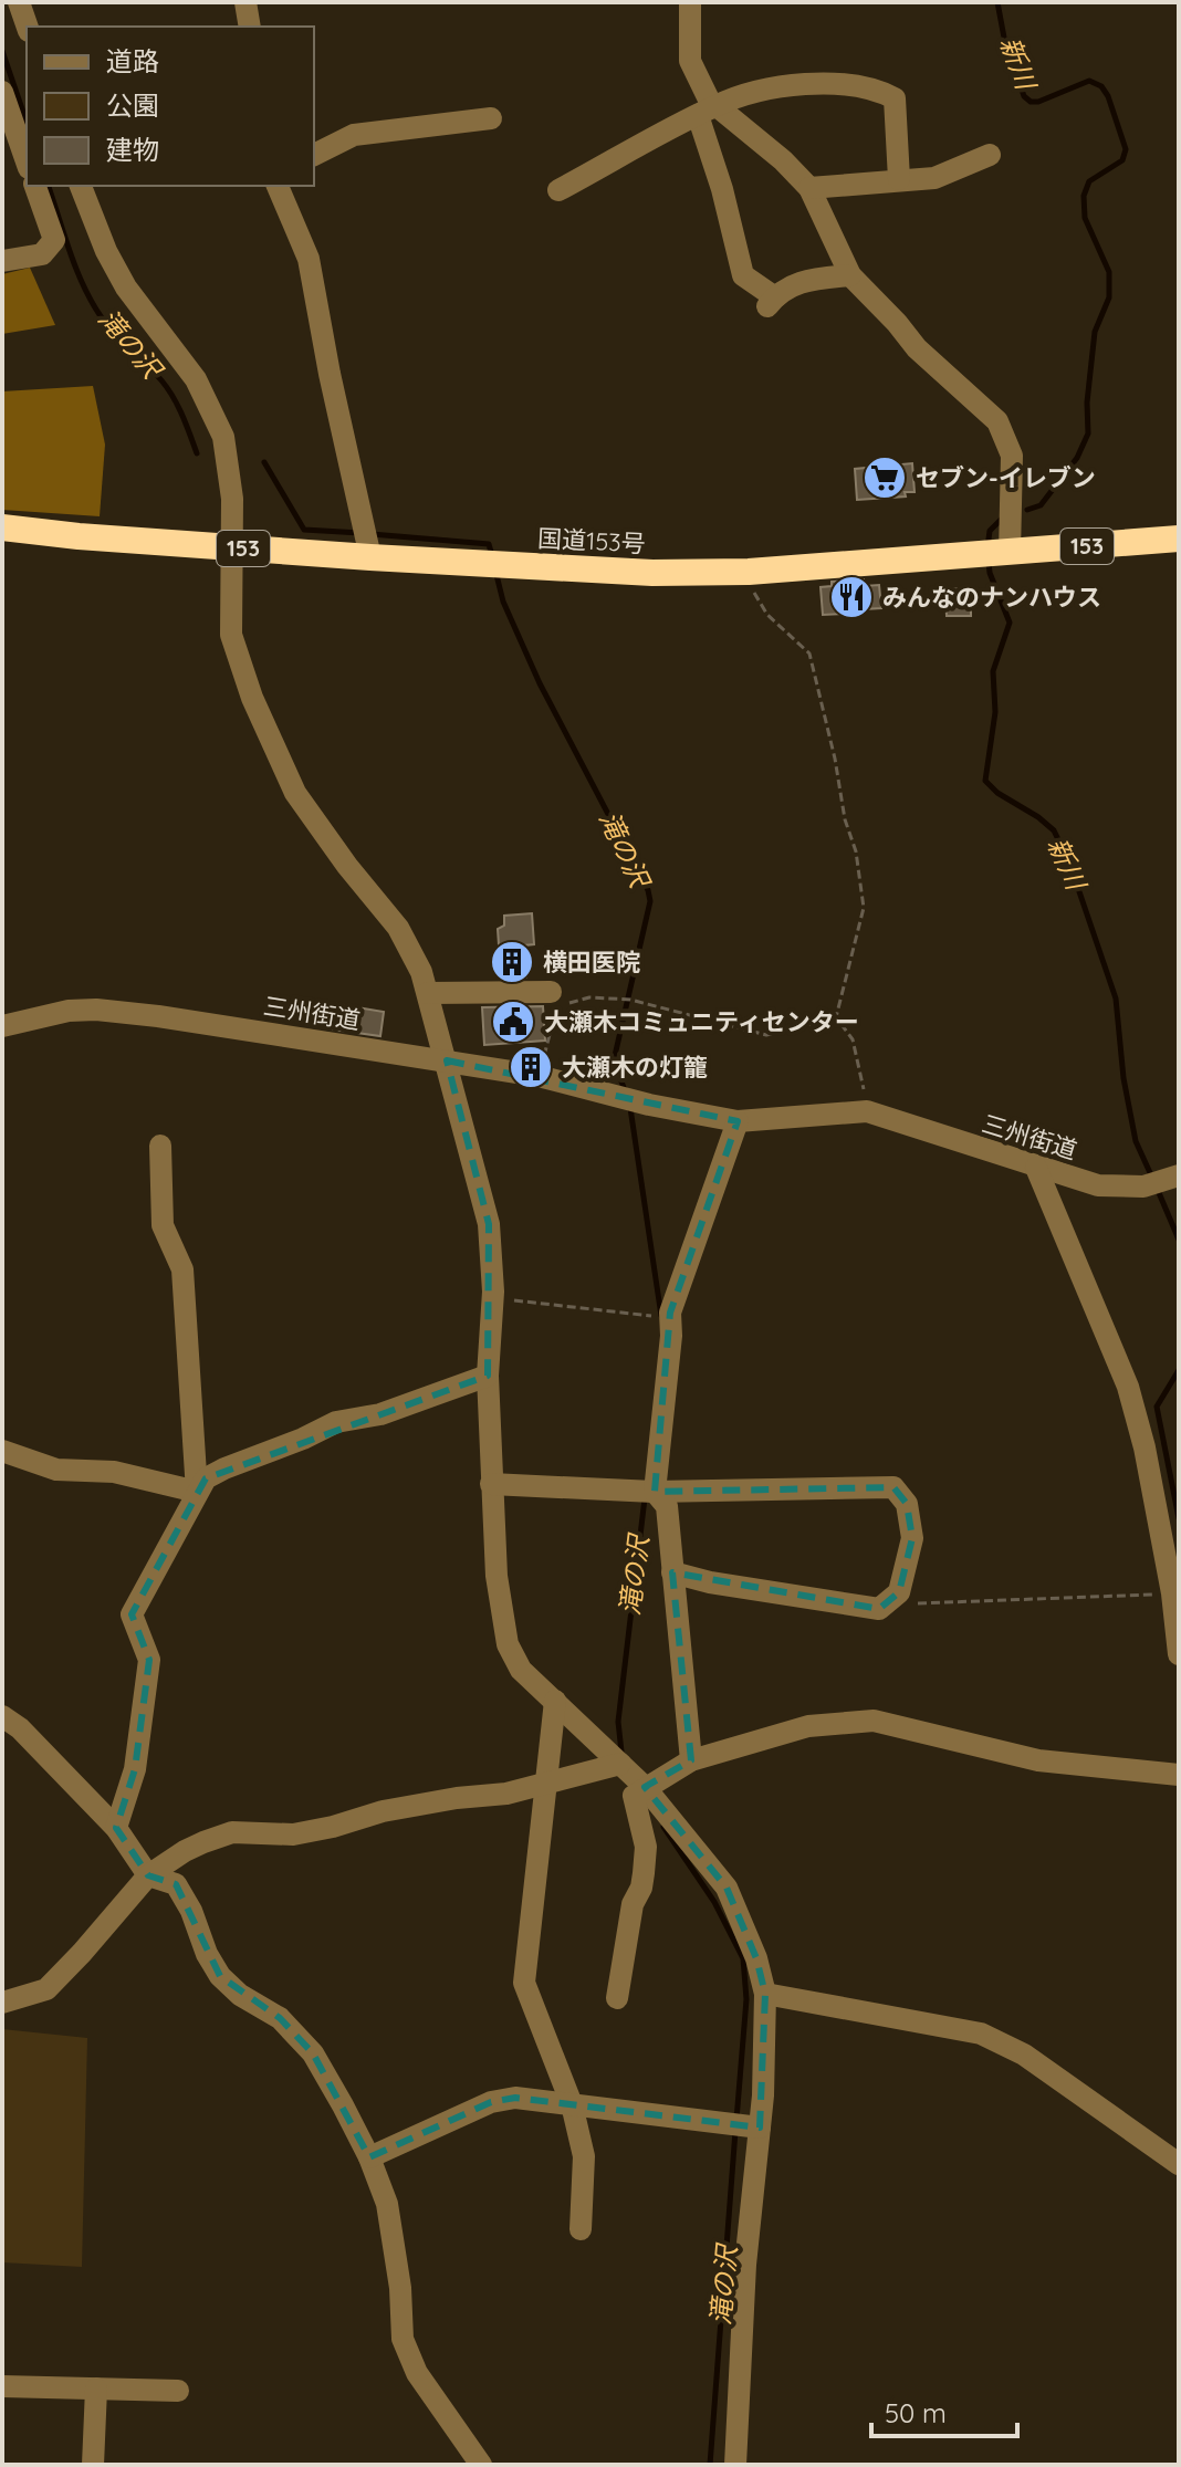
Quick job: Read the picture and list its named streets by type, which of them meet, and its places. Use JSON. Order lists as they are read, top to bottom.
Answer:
{
  "streets": {
    "highway": ["国道153号", "153"],
    "street": ["三州街道"]
  },
  "water": ["新川", "滝の沢"],
  "places": {
    "supermarket": ["セブン-イレブン"],
    "restaurant": ["みんなのナンハウス"],
    "building": ["横田医院", "大瀬木の灯籠"],
    "public building": ["大瀬木コミュニティセンター"]
  },
  "legend": ["道路", "公園", "建物"],
  "scale_bar": "50 m"
}
